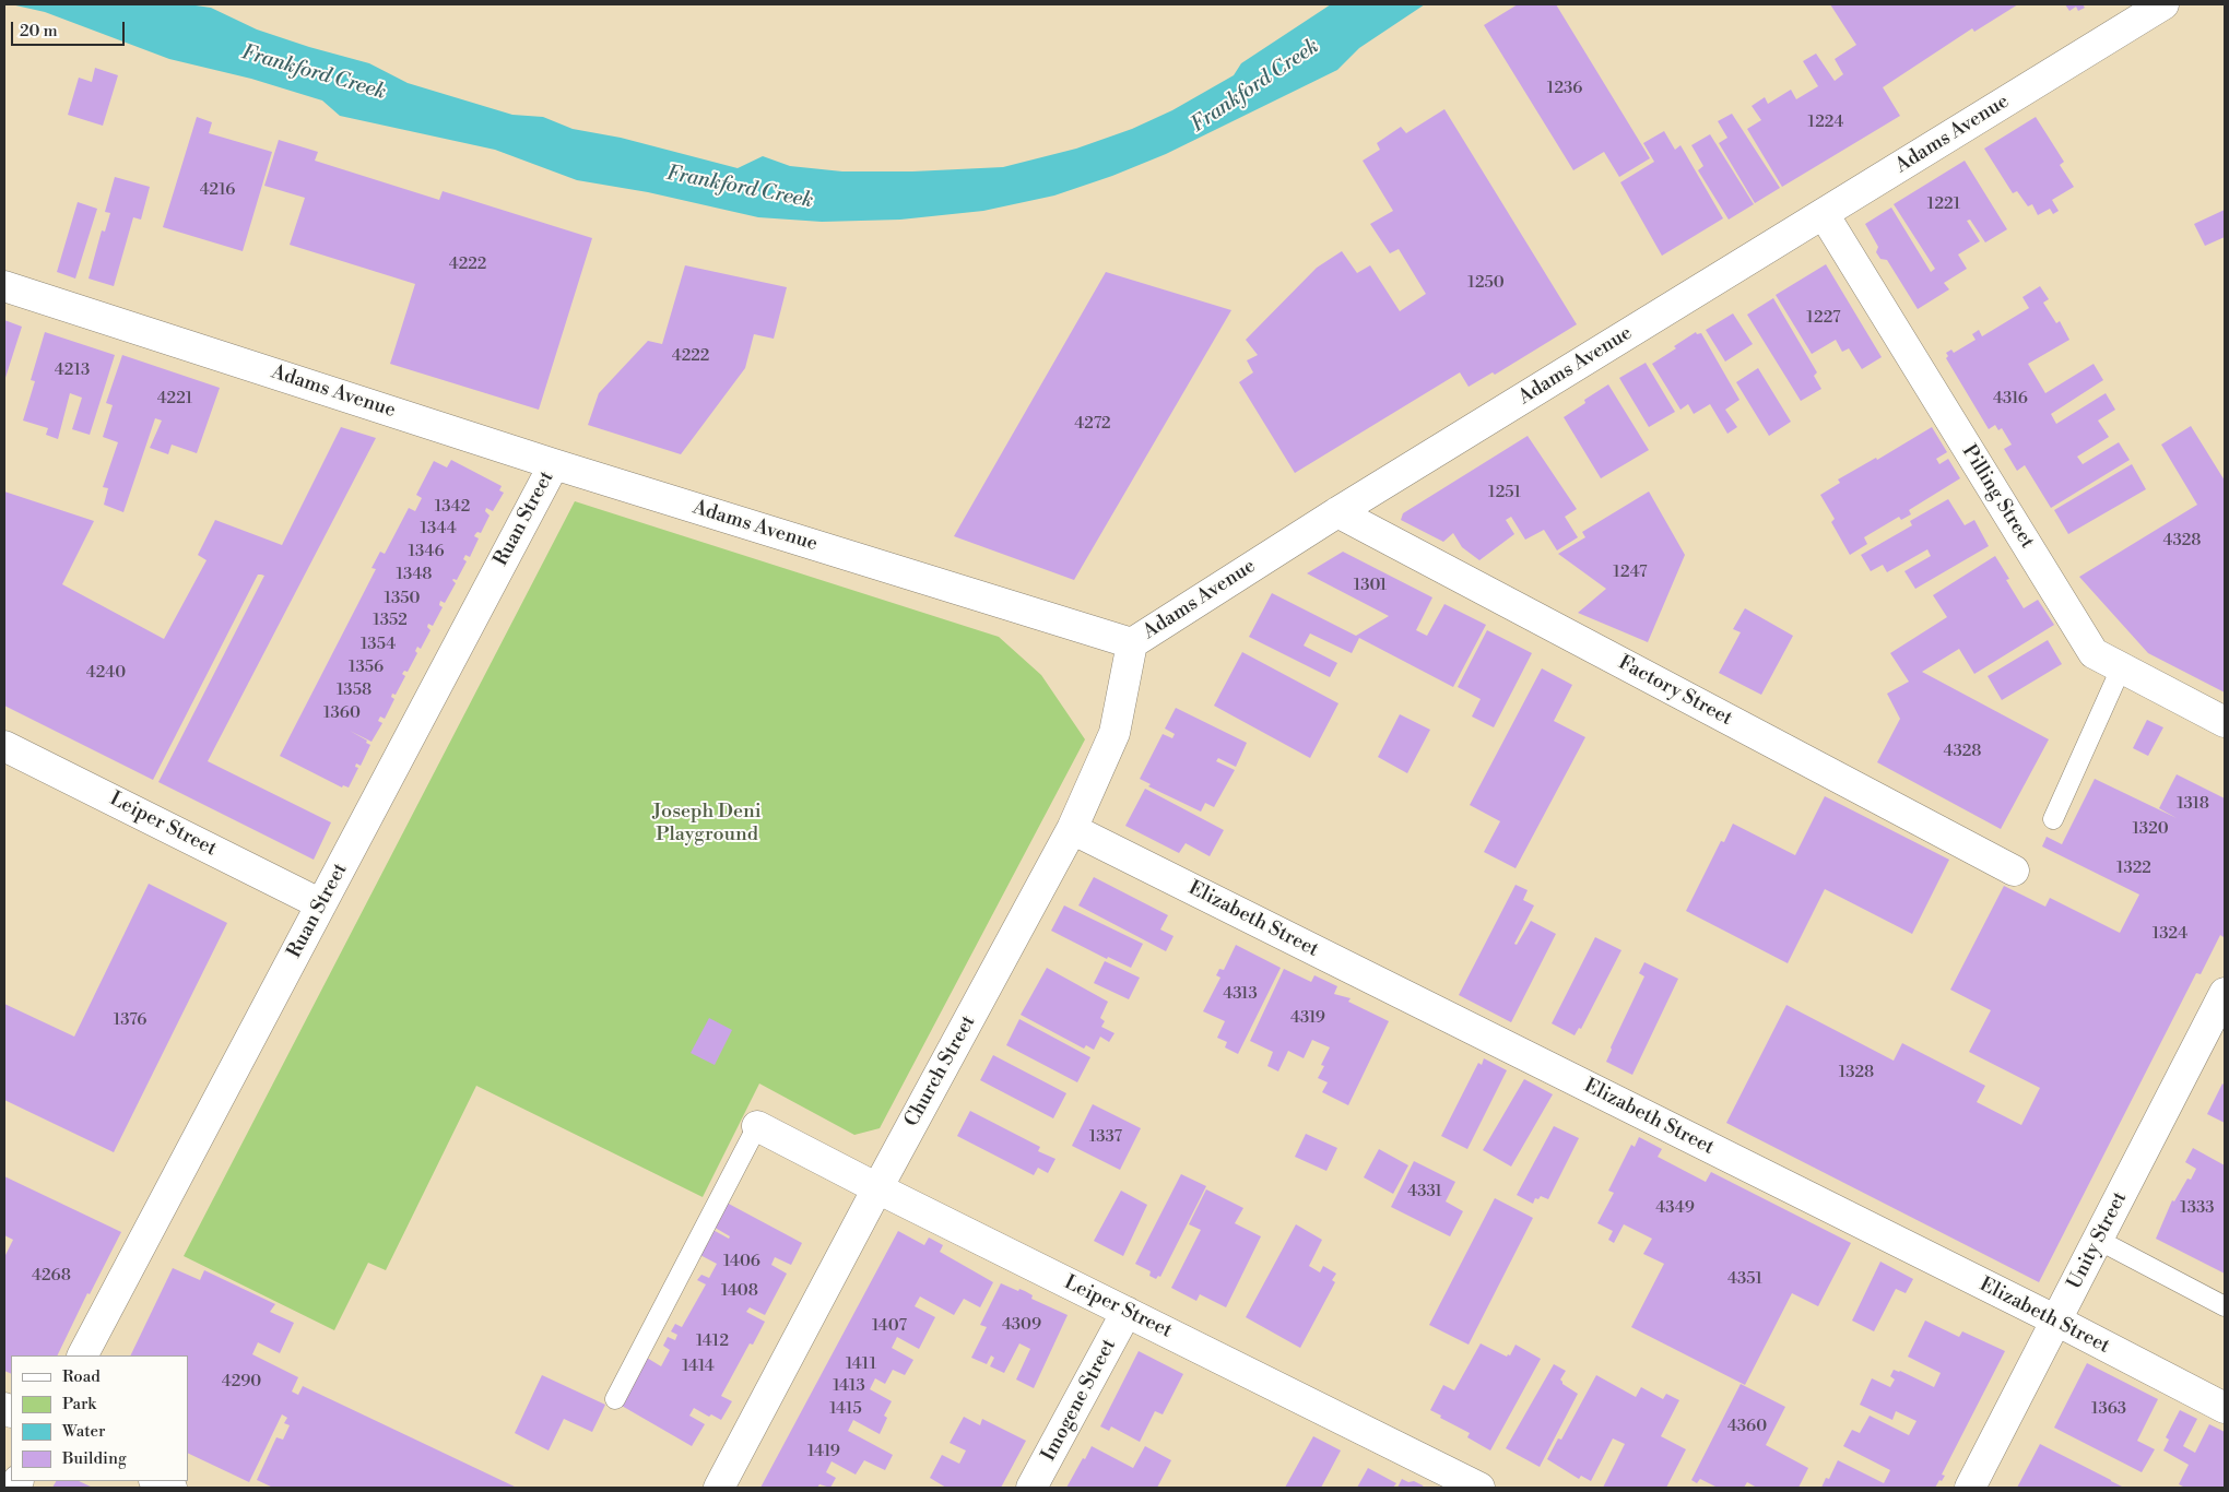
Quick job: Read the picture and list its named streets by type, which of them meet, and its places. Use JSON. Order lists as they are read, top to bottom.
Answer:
{
  "streets": {
    "street": [
      "Adams Avenue",
      "Pilling Street",
      "Ruan Street",
      "Factory Street",
      "Leiper Street",
      "Elizabeth Street",
      "Church Street",
      "Unity Street",
      "Imogene Street"
    ]
  },
  "crossings": [
    ["Adams Avenue", "Pilling Street"],
    ["Adams Avenue", "Ruan Street"],
    ["Adams Avenue", "Factory Street"],
    ["Adams Avenue", "Church Street"],
    ["Ruan Street", "Leiper Street"],
    ["Leiper Street", "Church Street"],
    ["Leiper Street", "Imogene Street"],
    ["Elizabeth Street", "Church Street"],
    ["Elizabeth Street", "Unity Street"]
  ],
  "water": ["Frankford Creek"],
  "parks": ["Joseph Deni Playground"],
  "house_numbers": [
    "1236",
    "1224",
    "4216",
    "1221",
    "4222",
    "1250",
    "1227",
    "4222",
    "4213",
    "4221",
    "4316",
    "4272",
    "1251",
    "1342",
    "1344",
    "4328",
    "1346",
    "1247",
    "1348",
    "1301",
    "1350",
    "1352",
    "1354",
    "1356",
    "4240",
    "1358",
    "1360",
    "4328",
    "1318",
    "1320",
    "1322",
    "1324",
    "4313",
    "4319",
    "1376",
    "1328",
    "1337",
    "4331",
    "4349",
    "1333",
    "1406",
    "4268",
    "4351",
    "1408",
    "4309",
    "1407",
    "1412",
    "1411",
    "1414",
    "4290",
    "1413",
    "1415",
    "1363",
    "4360",
    "1419"
  ],
  "legend": [
    "Road",
    "Park",
    "Water",
    "Building"
  ],
  "scale_bar": "20 m"
}
